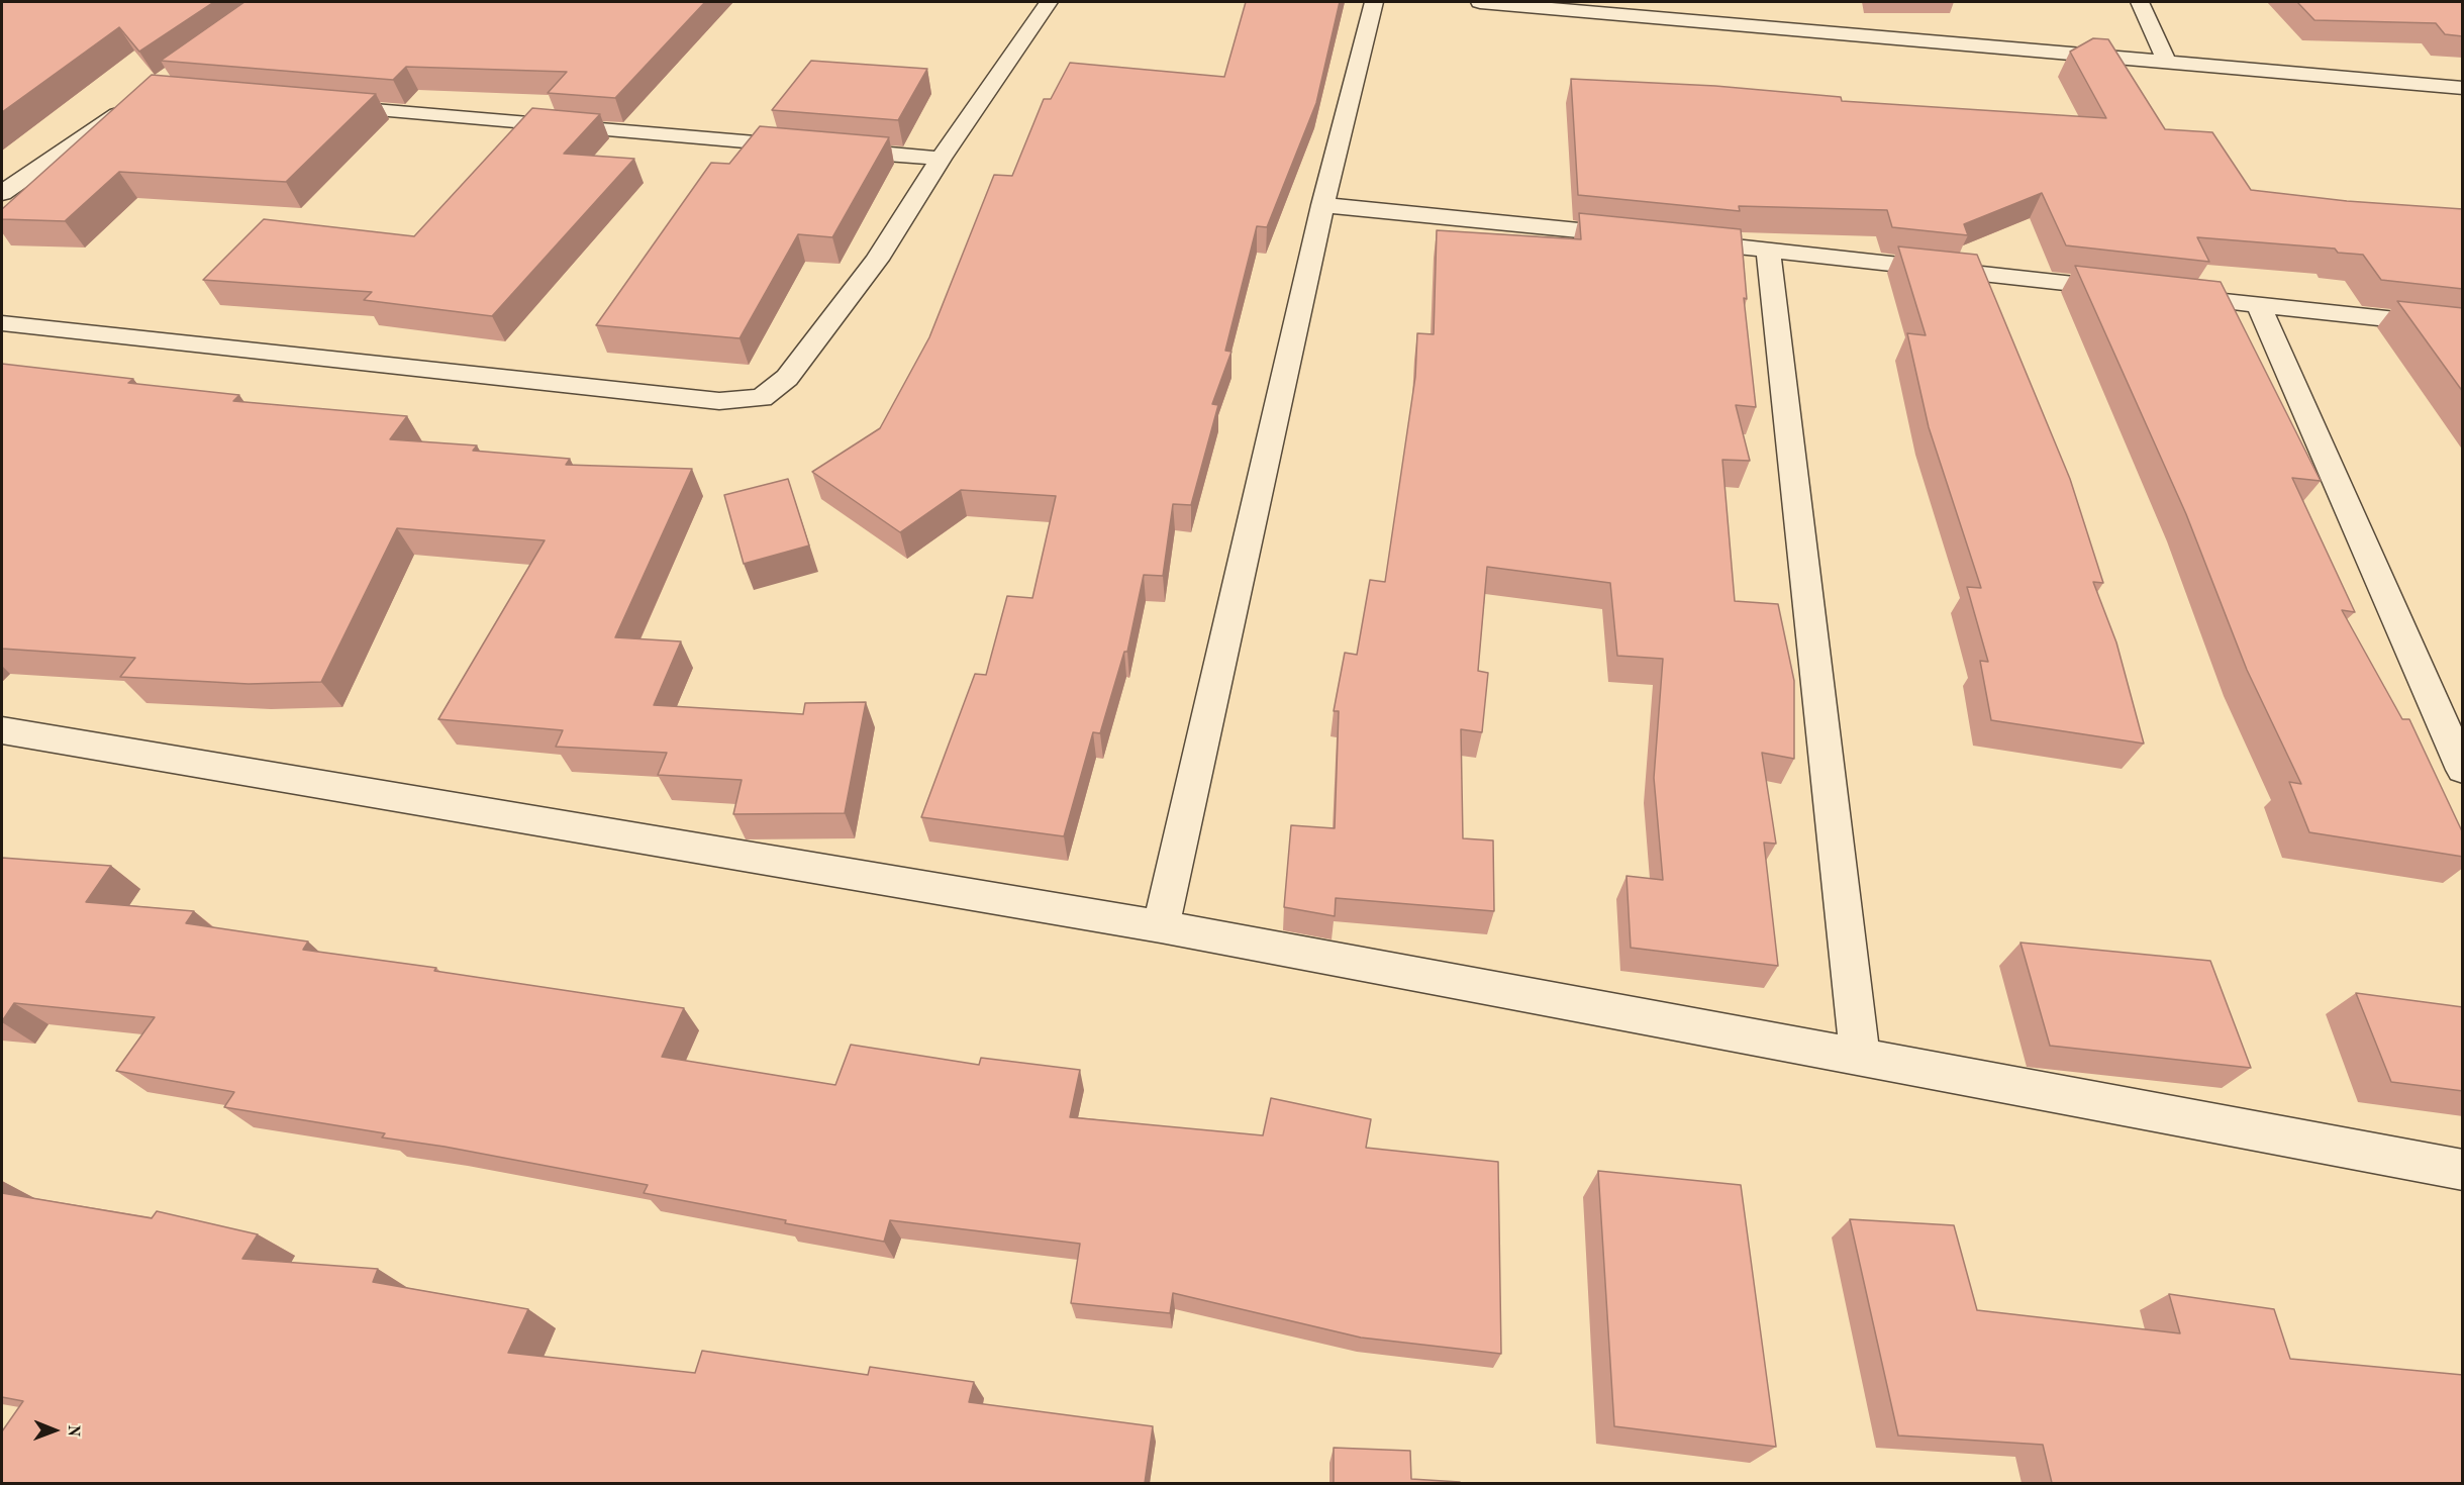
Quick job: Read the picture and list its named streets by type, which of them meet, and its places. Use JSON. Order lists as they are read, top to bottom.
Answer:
{
  "north": "right"
}
